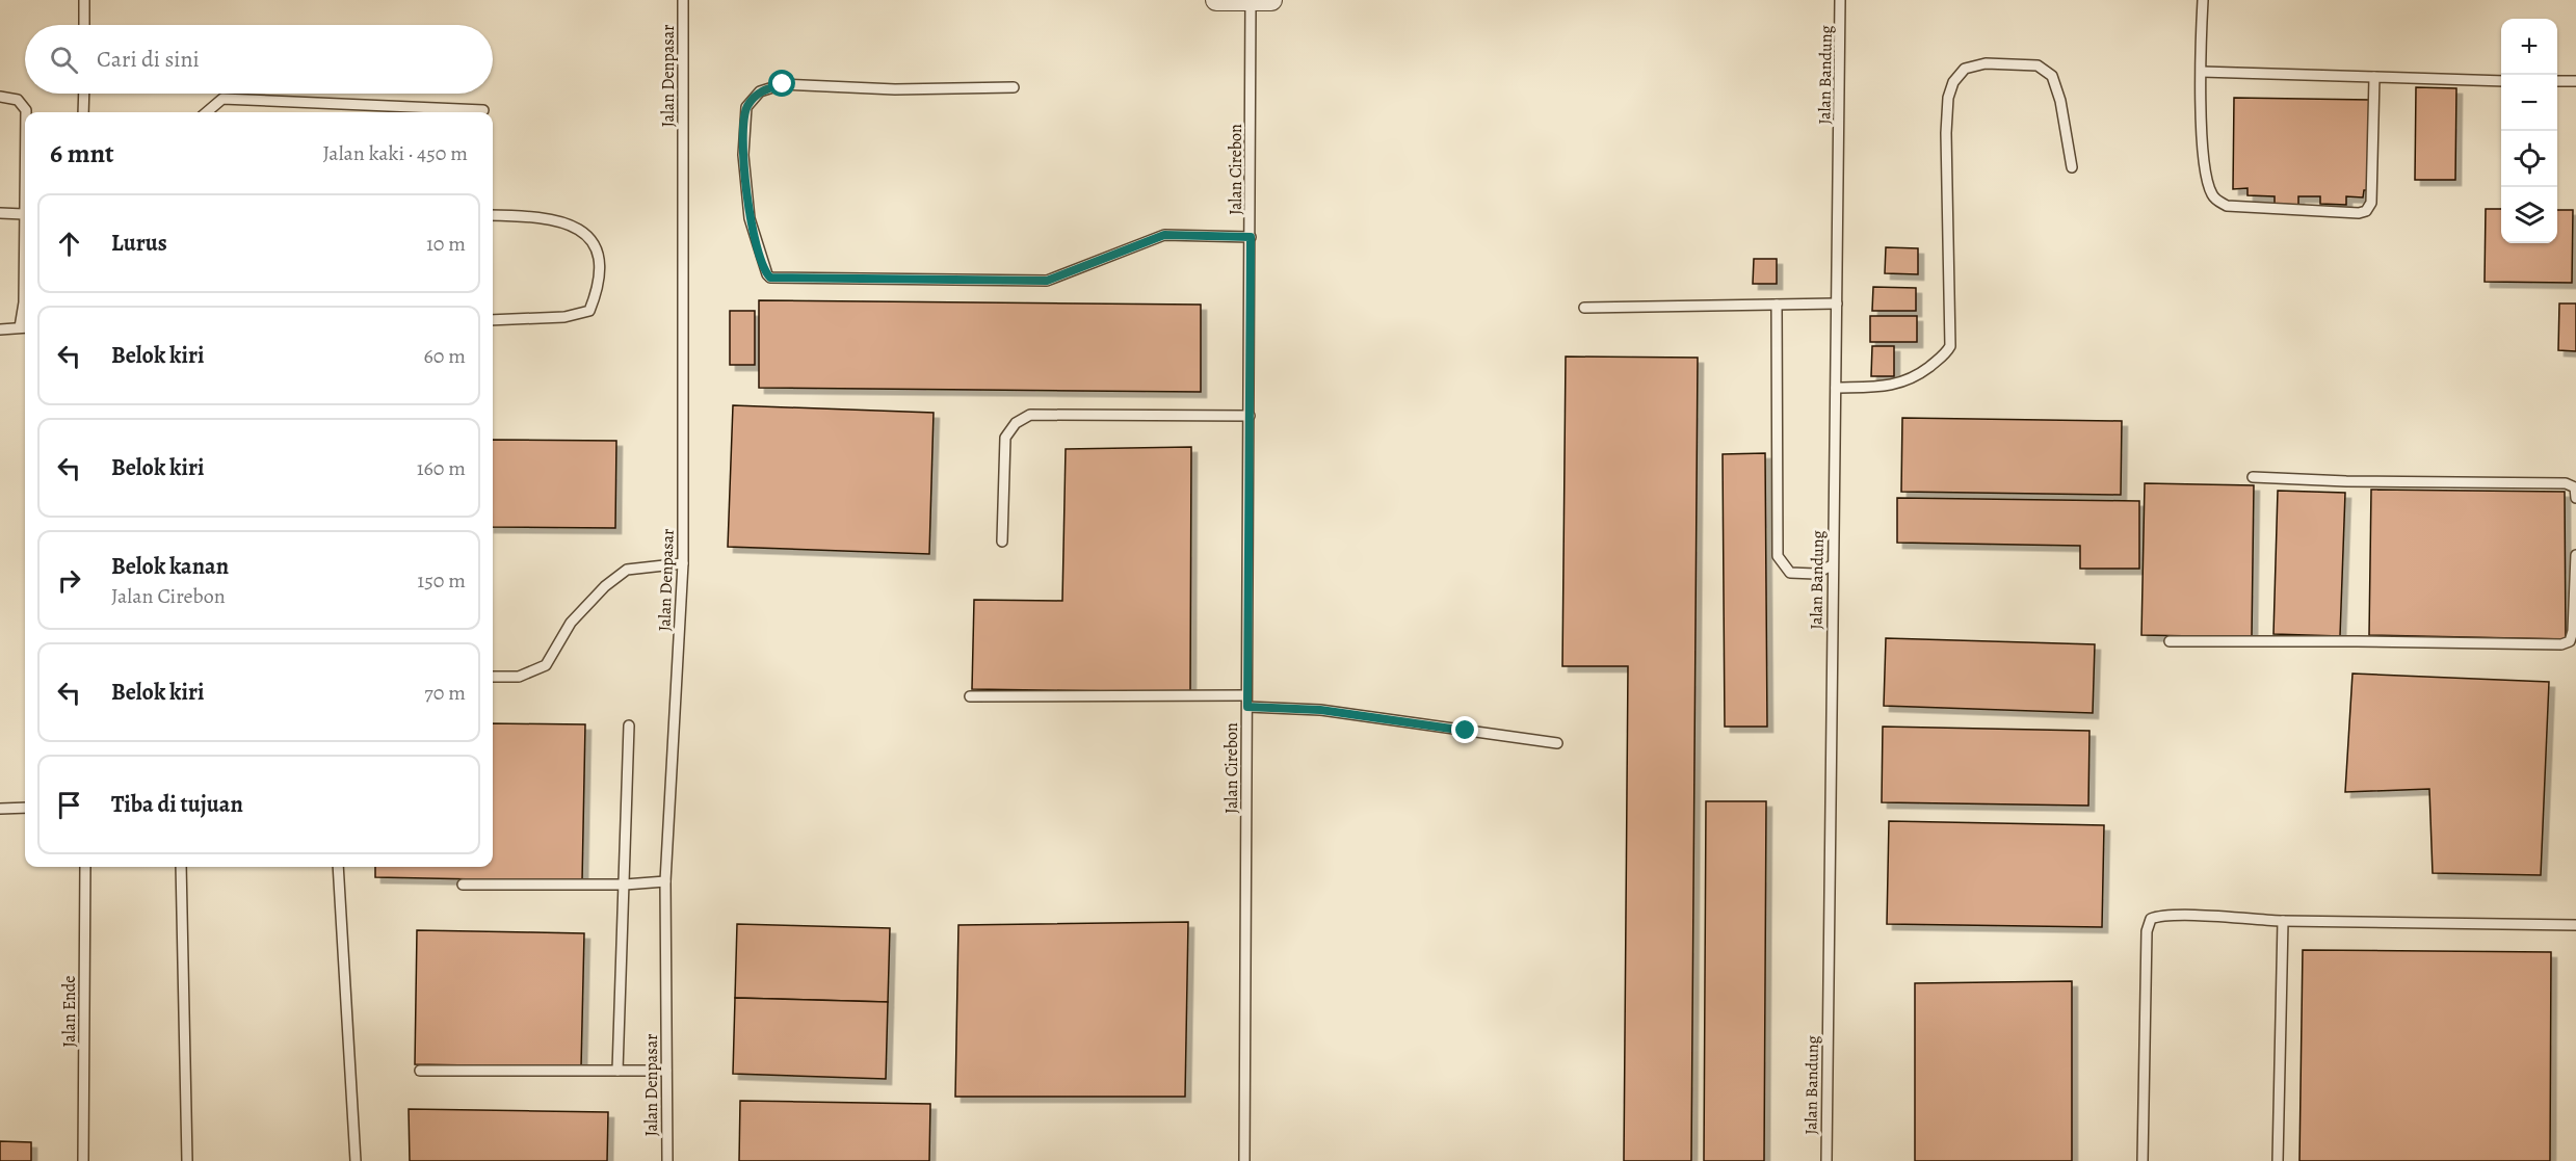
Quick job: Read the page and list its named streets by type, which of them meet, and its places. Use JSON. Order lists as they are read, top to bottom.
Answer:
{
  "streets": {
    "lane": [
      "Jalan Bandung",
      "Jalan Denpasar",
      "Jalan Cirebon",
      "Jalan Ende"
    ]
  },
  "page": {
    "map_buttons": ["+", "−"],
    "search": "Cari di sini",
    "heading": ["6 mnt", "Jalan kaki · 450 m"],
    "list": [
      ["Lurus", "10 m"],
      ["Belok kiri", "60 m"],
      ["Belok kiri", "160 m"],
      ["Belok kanan", "Jalan Cirebon", "150 m"],
      ["Belok kiri", "70 m"],
      "Tiba di tujuan"
    ]
  }
}
